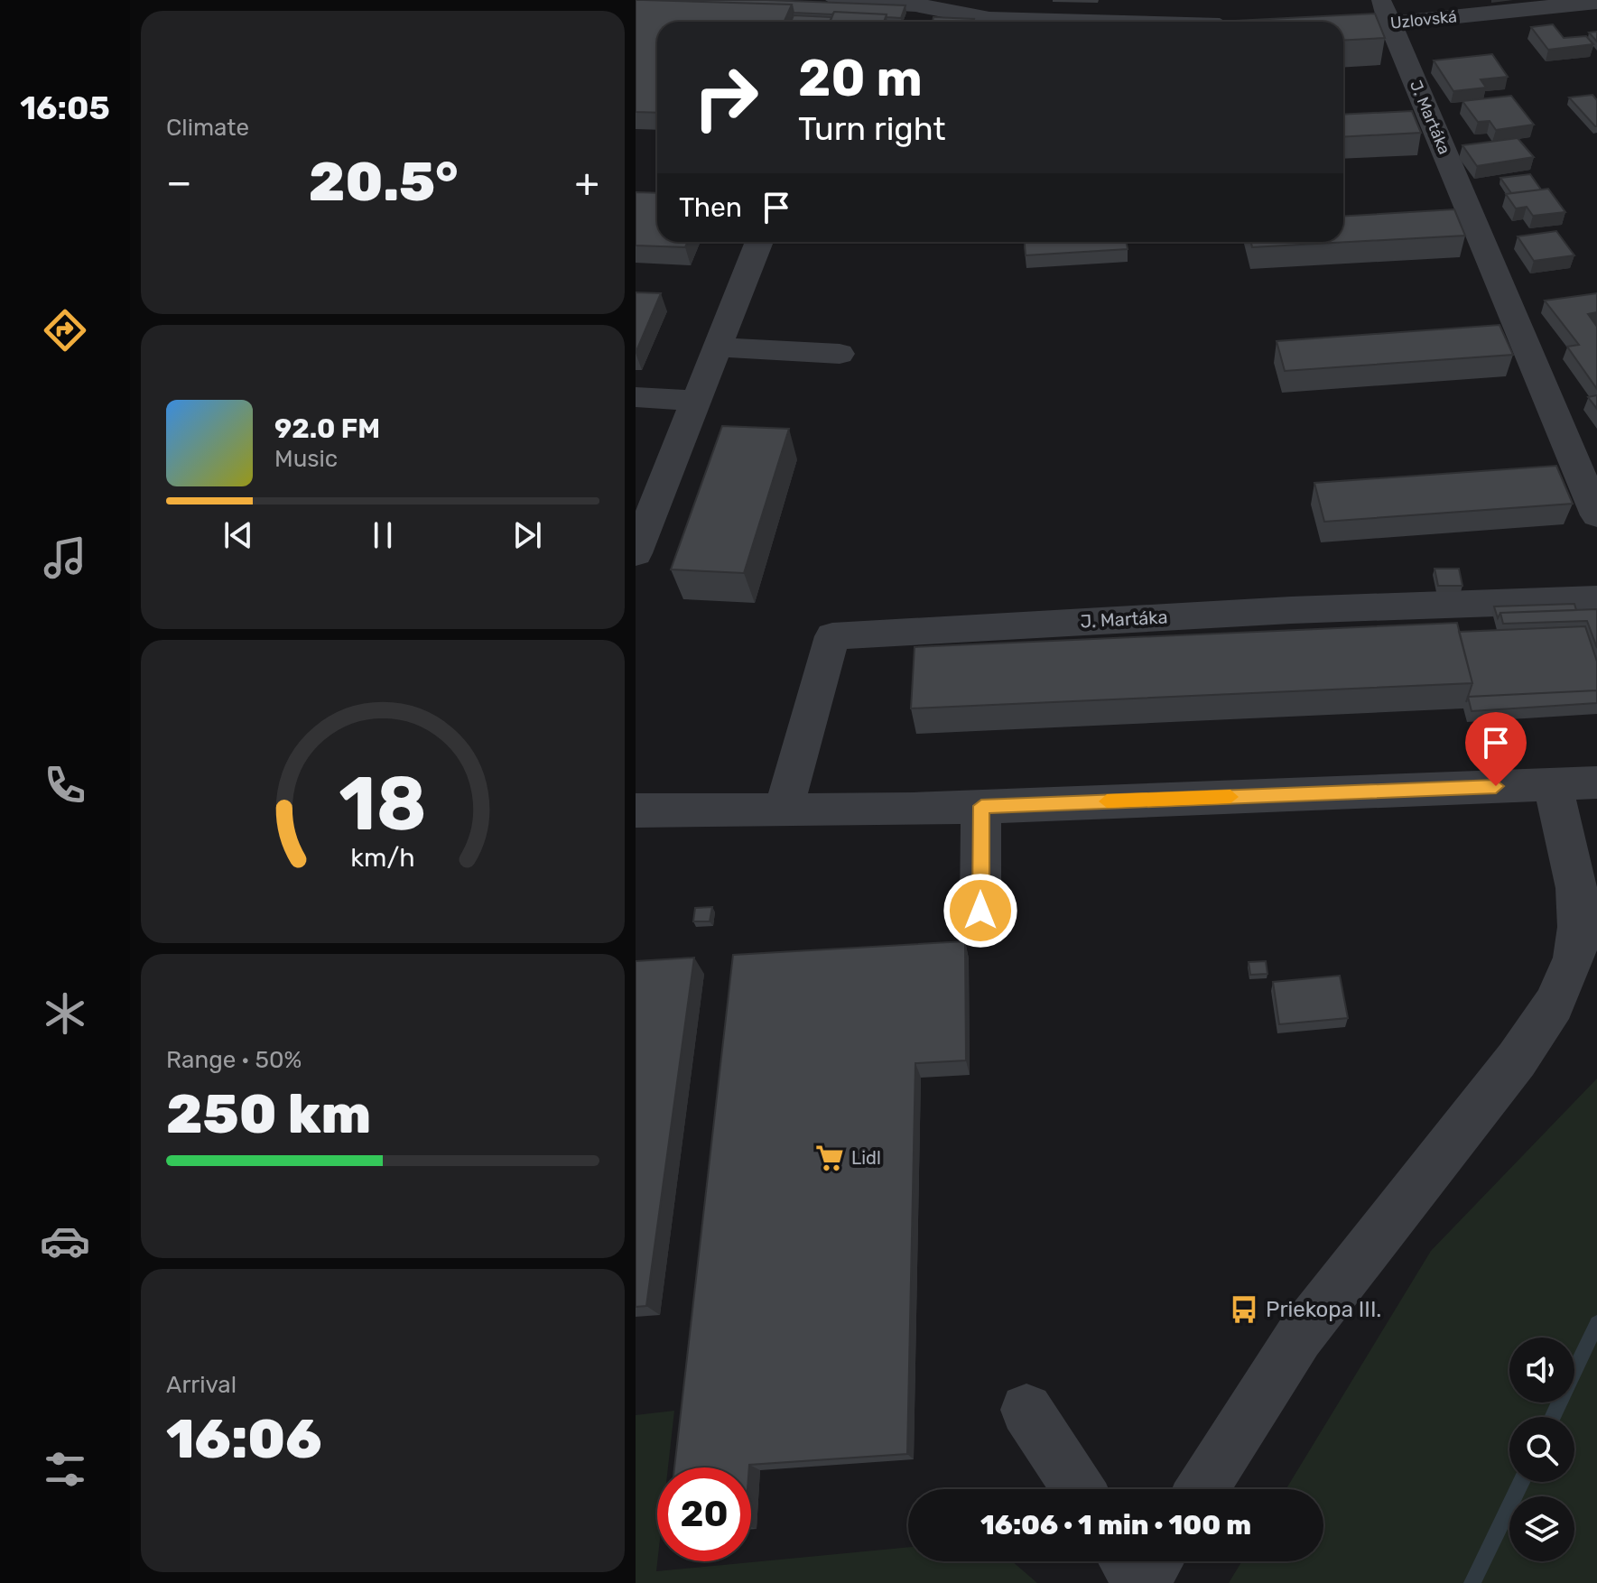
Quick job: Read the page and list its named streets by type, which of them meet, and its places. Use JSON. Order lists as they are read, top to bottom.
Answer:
{
  "streets": {
    "street": ["Uzlovská", "J. Martáka"]
  },
  "crossings": [
    ["Uzlovská", "J. Martáka"]
  ],
  "places": {
    "supermarket": ["Lidl"],
    "bus stop": ["Priekopa III."]
  },
  "page": {
    "tabs": "16:05",
    "tile": [
      "Climate",
      ["Range · 50%", "250 km"],
      ["Arrival", "16:06"]
    ],
    "turn": ["20 m", "Turn right"],
    "heat": ["−", "20.5°", "+"],
    "then": "Then",
    "song": ["92.0 FM", "Music"],
    "limit": "20",
    "trip": "16:06 · 1 min · 100 m",
    "gauge": ["18", "km/h"]
  }
}
